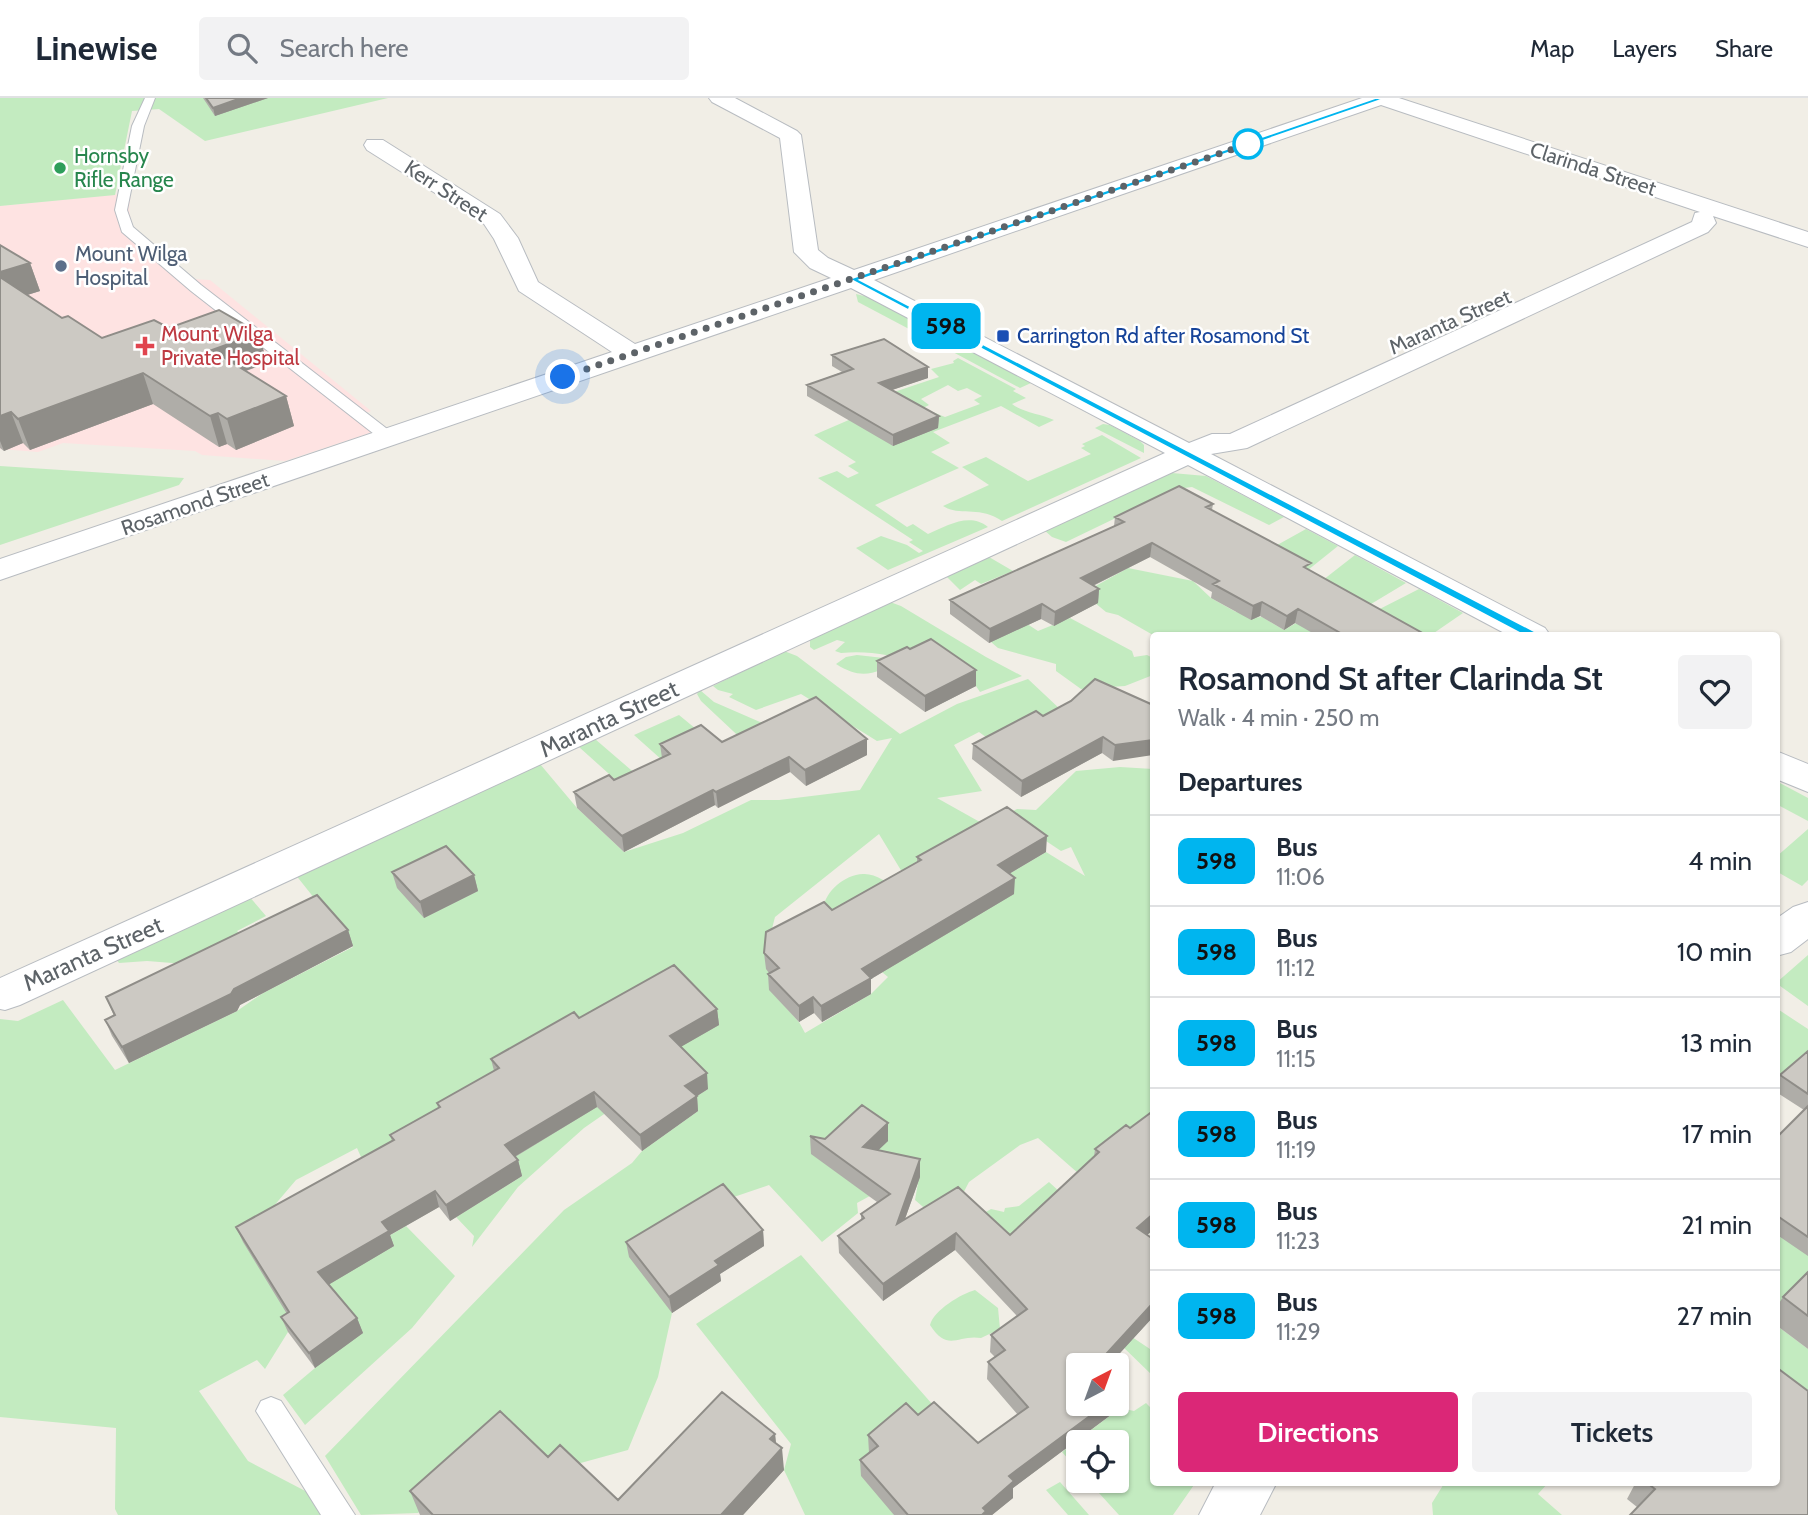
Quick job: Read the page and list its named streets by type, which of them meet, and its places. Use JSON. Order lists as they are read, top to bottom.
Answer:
{
  "streets": {
    "street": [
      "Clarinda Street",
      "Kerr Street",
      "Maranta Street",
      "Rosamond Street"
    ]
  },
  "crossings": [
    ["Clarinda Street", "Maranta Street"],
    ["Clarinda Street", "Rosamond Street"],
    ["Kerr Street", "Rosamond Street"]
  ],
  "places": {
    "other": ["Hornsby Rifle Range", "Mount Wilga Hospital"],
    "transit": ["Carrington Rd after Rosamond St"],
    "health": ["Mount Wilga Private Hospital"]
  },
  "lines": ["bus line 598"],
  "north": "top right",
  "page": {
    "header": "Linewise",
    "search": "Search here",
    "nav": ["Map", "Layers", "Share"],
    "on_map": "598",
    "heading": [
      ["Rosamond St after Clarinda St", "Walk · 4 min · 250 m"],
      "Departures"
    ],
    "list": [
      {
        "mark": "598",
        "name": "Bus",
        "note": "11:06",
        "value": "4 min"
      },
      {
        "mark": "598",
        "name": "Bus",
        "note": "11:12",
        "value": "10 min"
      },
      {
        "mark": "598",
        "name": "Bus",
        "note": "11:15",
        "value": "13 min"
      },
      {
        "mark": "598",
        "name": "Bus",
        "note": "11:19",
        "value": "17 min"
      },
      {
        "mark": "598",
        "name": "Bus",
        "note": "11:23",
        "value": "21 min"
      },
      {
        "mark": "598",
        "name": "Bus",
        "note": "11:29",
        "value": "27 min"
      }
    ],
    "buttons": ["Directions", "Tickets"]
  }
}
